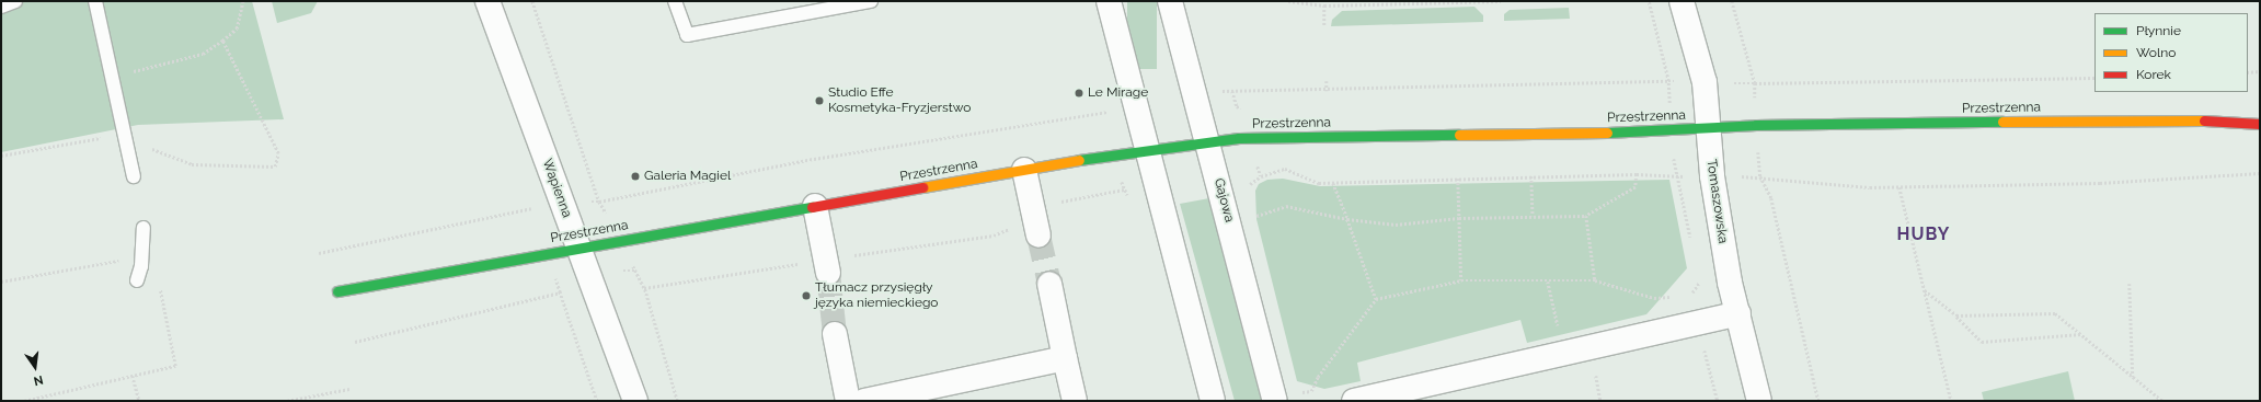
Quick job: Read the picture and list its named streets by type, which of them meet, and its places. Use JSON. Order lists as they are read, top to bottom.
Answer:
{
  "streets": {
    "street": [
      "Przestrzenna",
      "Wapienna",
      "Gajowa",
      "Tomaszowska"
    ]
  },
  "crossings": [
    ["Przestrzenna", "Wapienna"],
    ["Przestrzenna", "Gajowa"],
    ["Przestrzenna", "Tomaszowska"]
  ],
  "districts": ["HUBY"],
  "places": [
    "Le Mirage",
    "Studio Effe Kosmetyka-Fryzjerstwo",
    "Galeria Magiel",
    "Tłumacz przysięgły języka niemieckiego"
  ],
  "legend": ["Płynnie", "Wolno", "Korek"],
  "north": "bottom"
}
